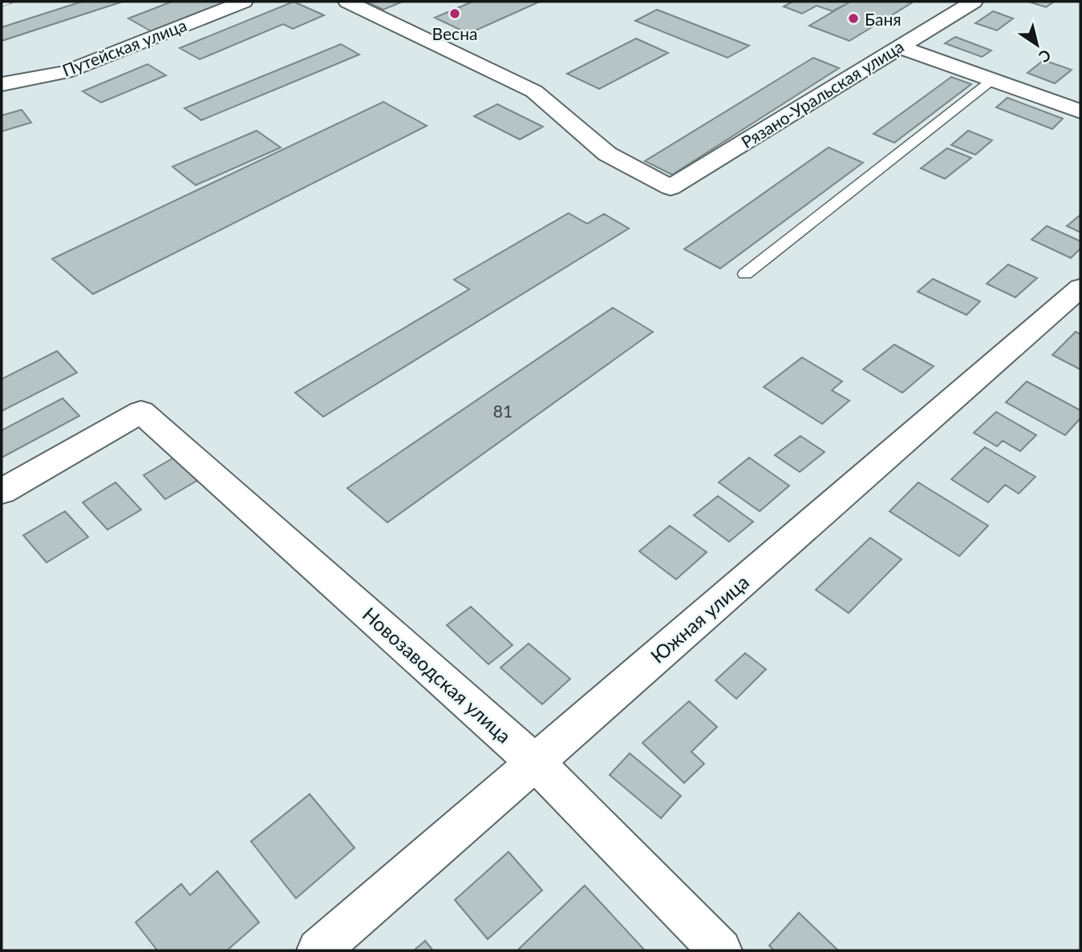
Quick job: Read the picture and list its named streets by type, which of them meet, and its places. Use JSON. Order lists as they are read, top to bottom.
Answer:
{
  "streets": {
    "street": [
      "Путейская улица",
      "Рязано-Уральская улица",
      "Южная улица",
      "Новозаводская улица"
    ]
  },
  "crossings": [
    ["Южная улица", "Новозаводская улица"]
  ],
  "places": ["Весна", "Баня"],
  "house_numbers": ["81"],
  "north": "bottom right"
}
